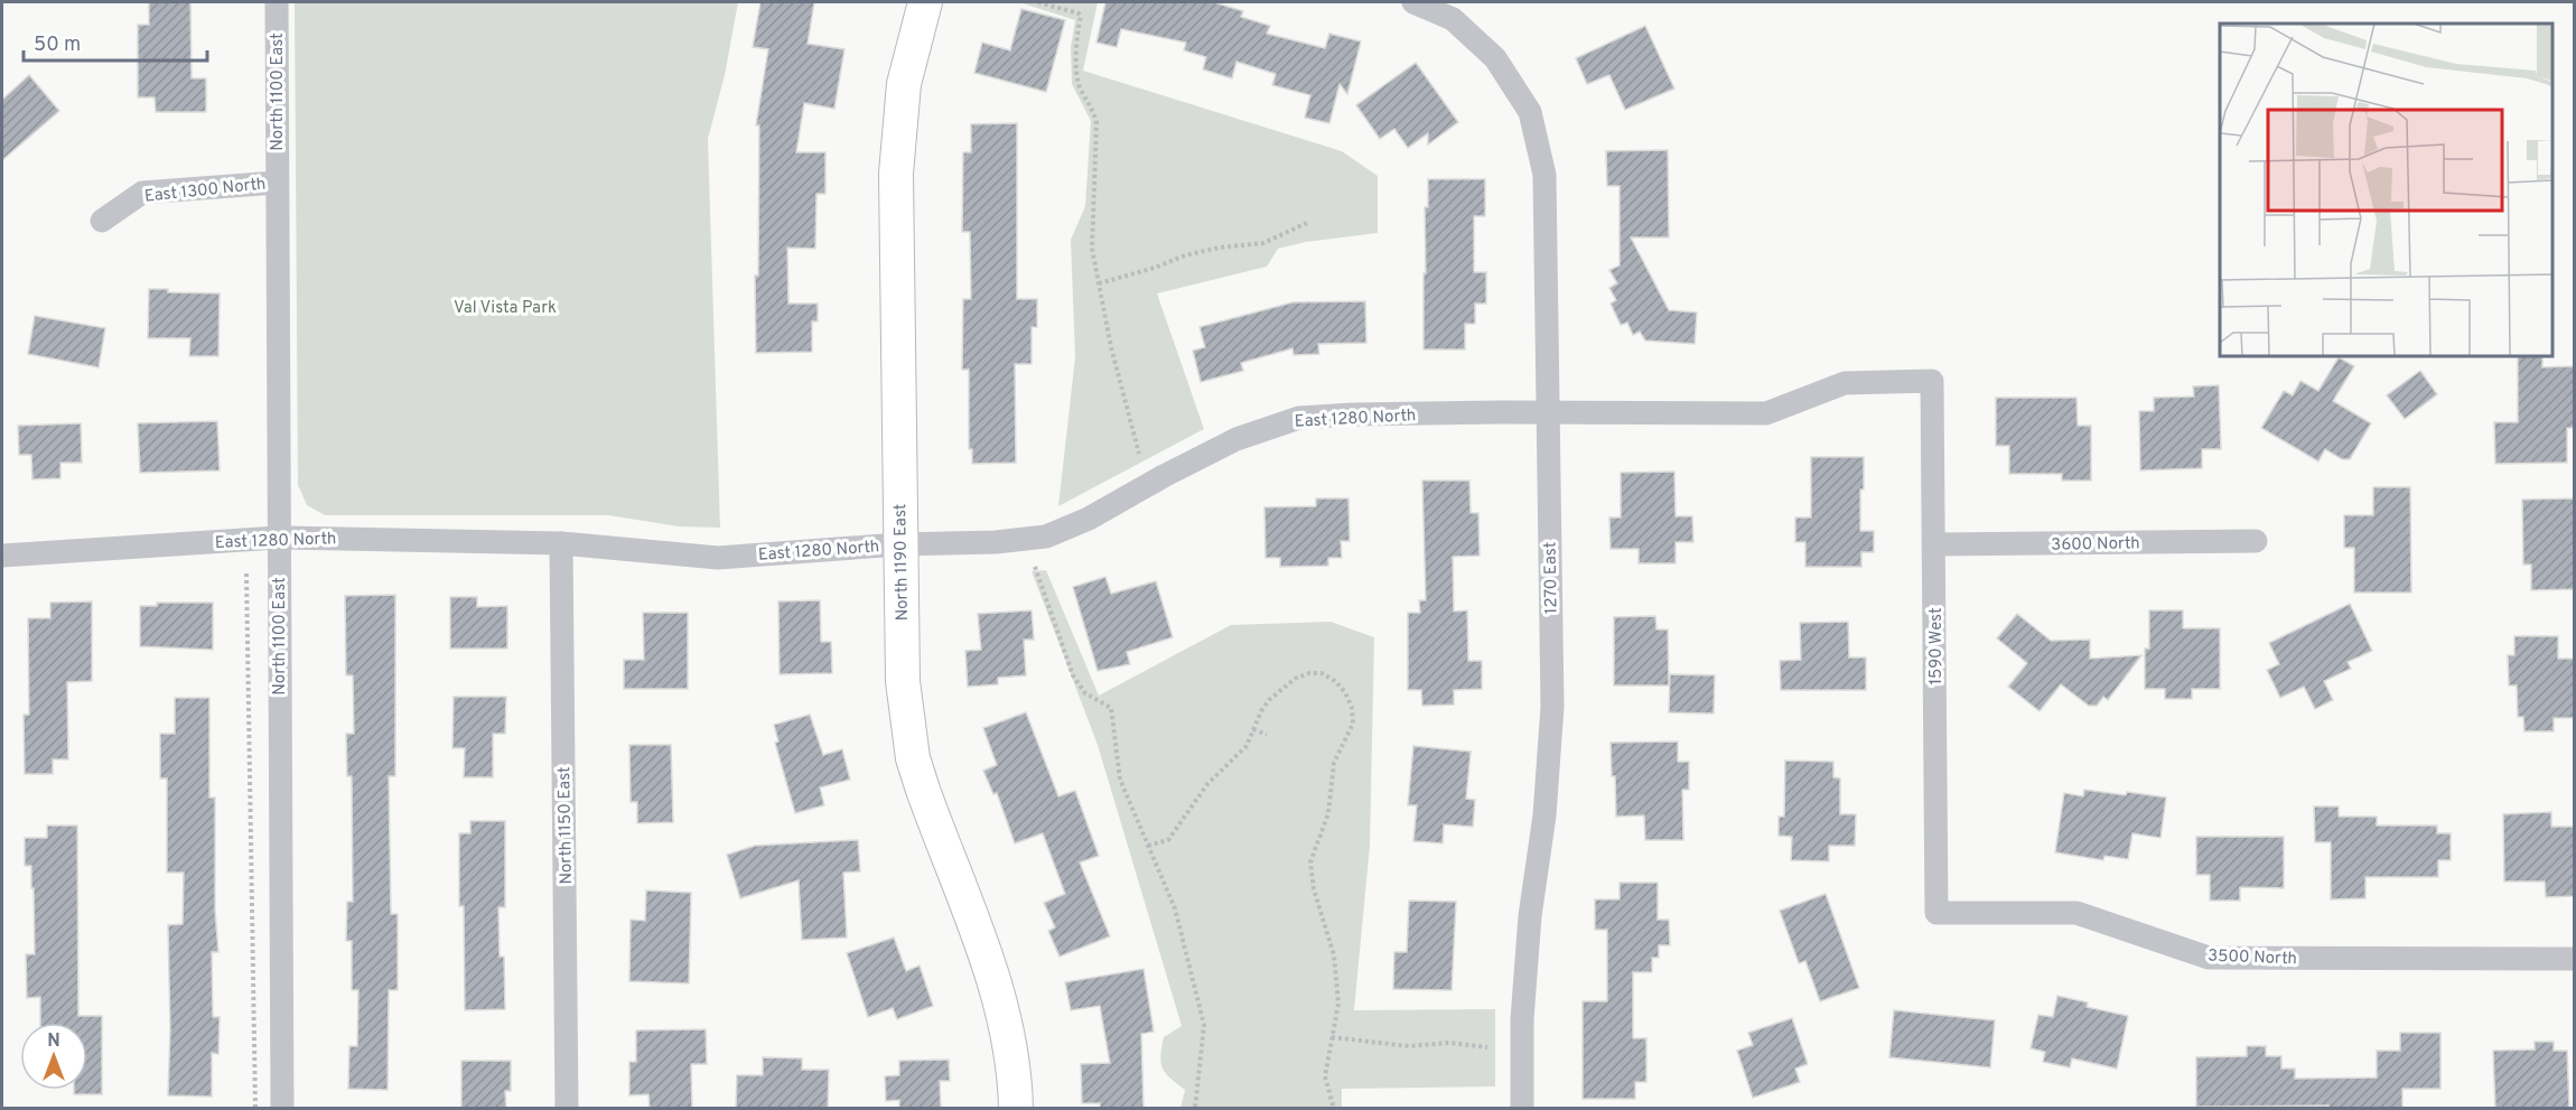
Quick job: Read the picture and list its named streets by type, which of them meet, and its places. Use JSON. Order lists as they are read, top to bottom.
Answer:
{
  "streets": {
    "street": [
      "North 1100 East",
      "East 1300 North",
      "East 1280 North",
      "3600 North",
      "North 1190 East",
      "1270 East",
      "1590 West",
      "North 1150 East",
      "3500 North"
    ]
  },
  "crossings": [
    ["North 1100 East", "East 1300 North"],
    ["North 1100 East", "East 1280 North"],
    ["East 1280 North", "North 1190 East"],
    ["East 1280 North", "1270 East"],
    ["East 1280 North", "1590 West"],
    ["East 1280 North", "North 1150 East"],
    ["3600 North", "1590 West"],
    ["1590 West", "3500 North"]
  ],
  "parks": ["Val Vista Park"],
  "scale_bar": "50 m",
  "north": "top"
}
